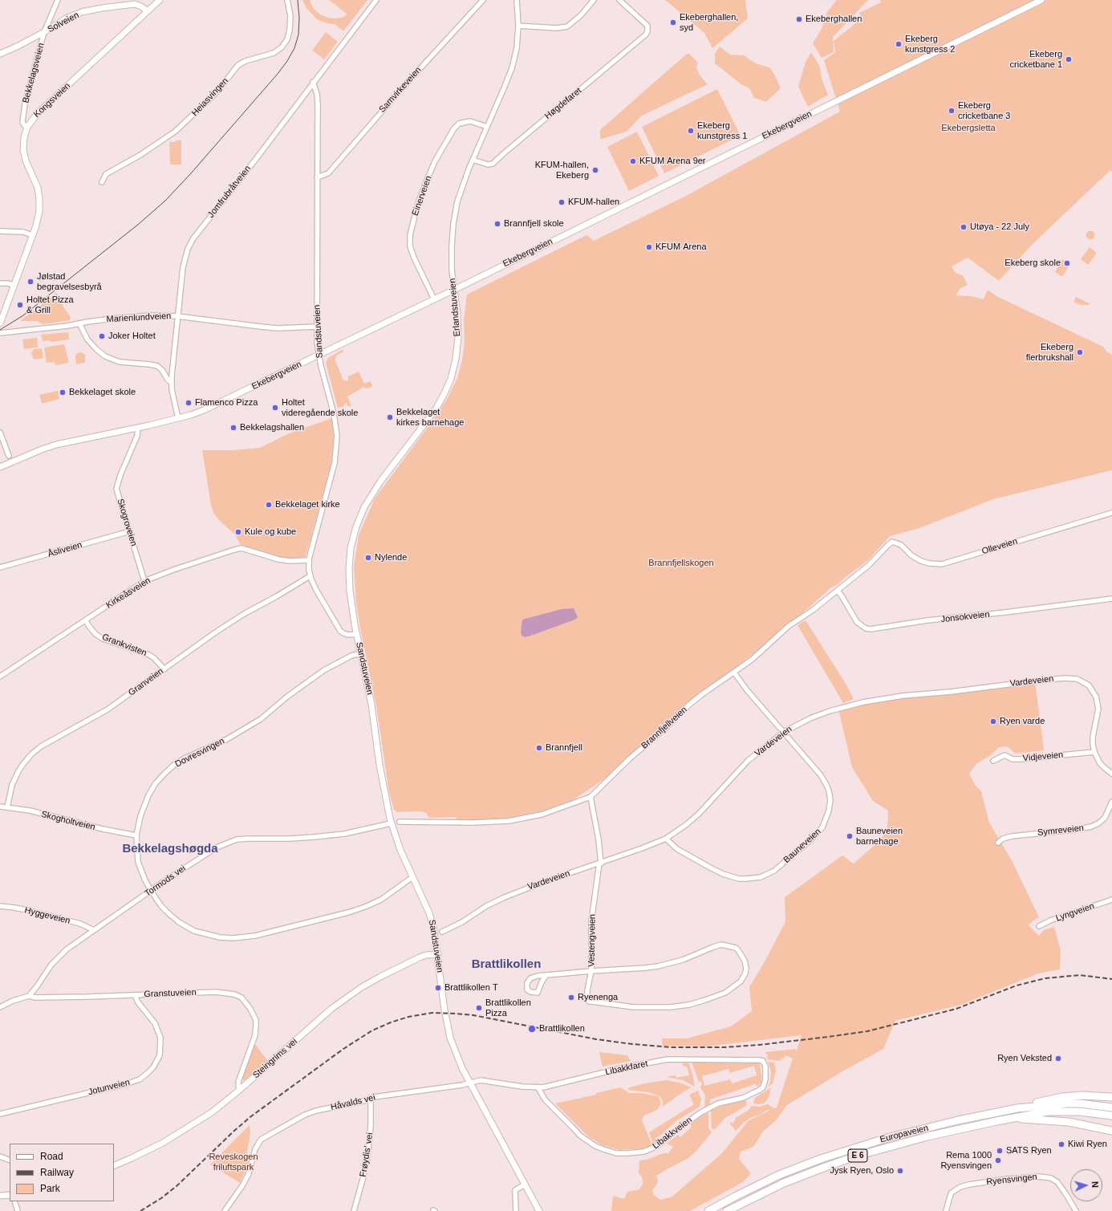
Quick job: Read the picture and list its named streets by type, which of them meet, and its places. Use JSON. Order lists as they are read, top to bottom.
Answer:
{
  "streets": {
    "highway": ["Europaveien", "E 6"],
    "street": [
      "Solveien",
      "Bekkelagsveien",
      "Samvirkeveien",
      "Heiasvingen",
      "Kongsveien",
      "Høgdefaret",
      "Ekebergveien",
      "Jomfrubråtveien",
      "Einerveien",
      "Erlandstuveien",
      "Marienlundveien",
      "Sandstuveien",
      "Skogroveien",
      "Olleveien",
      "Åsliveien",
      "Kirkeåsveien",
      "Jonsokveien",
      "Grankvisten",
      "Vardeveien",
      "Granveien",
      "Brannfjellveien",
      "Dovresvingen",
      "Vidjeveien",
      "Skogholtveien",
      "Symreveien",
      "Bauneveien",
      "Tormods vei",
      "Lyngveien",
      "Hyggeveien",
      "Vestengveien",
      "Granstuveien",
      "Steingrims vei",
      "Libakkfaret",
      "Jotunveien",
      "Håvalds vei",
      "Libakkveien",
      "Frøydis' vei",
      "Ryensvingen"
    ]
  },
  "crossings": [
    ["Solveien", "Bekkelagsveien"],
    ["Solveien", "Kongsveien"],
    ["Bekkelagsveien", "Kongsveien"],
    ["Samvirkeveien", "Sandstuveien"],
    ["Høgdefaret", "Erlandstuveien"],
    ["Ekebergveien", "Jomfrubråtveien"],
    ["Ekebergveien", "Einerveien"],
    ["Ekebergveien", "Erlandstuveien"],
    ["Ekebergveien", "Sandstuveien"],
    ["Ekebergveien", "Skogroveien"],
    ["Jomfrubråtveien", "Marienlundveien"],
    ["Jomfrubråtveien", "Sandstuveien"],
    ["Einerveien", "Erlandstuveien"],
    ["Erlandstuveien", "Sandstuveien"],
    ["Marienlundveien", "Sandstuveien"],
    ["Sandstuveien", "Kirkeåsveien"],
    ["Sandstuveien", "Granveien"],
    ["Sandstuveien", "Dovresvingen"],
    ["Sandstuveien", "Tormods vei"],
    ["Sandstuveien", "Steingrims vei"],
    ["Sandstuveien", "Libakkfaret"],
    ["Sandstuveien", "Håvalds vei"],
    ["Skogroveien", "Åsliveien"],
    ["Skogroveien", "Kirkeåsveien"],
    ["Olleveien", "Brannfjellveien"],
    ["Kirkeåsveien", "Grankvisten"],
    ["Jonsokveien", "Brannfjellveien"],
    ["Grankvisten", "Granveien"],
    ["Vardeveien", "Vidjeveien"],
    ["Vardeveien", "Bauneveien"],
    ["Vardeveien", "Vestengveien"],
    ["Granveien", "Skogholtveien"],
    ["Brannfjellveien", "Bauneveien"],
    ["Brannfjellveien", "Vestengveien"],
    ["Dovresvingen", "Skogholtveien"],
    ["Dovresvingen", "Tormods vei"],
    ["Tormods vei", "Hyggeveien"],
    ["Tormods vei", "Granstuveien"],
    ["Granstuveien", "Steingrims vei"],
    ["Granstuveien", "Jotunveien"],
    ["Libakkfaret", "Håvalds vei"],
    ["Libakkfaret", "Libakkveien"],
    ["Håvalds vei", "Frøydis' vei"],
    ["Europaveien", "E 6"]
  ],
  "districts": ["Bekkelagshøgda", "Brattlikollen"],
  "parks": ["Ekebergsletta", "Brannfjellskogen", "Reveskogen friluftspark"],
  "places": [
    "Ekeberghallen",
    "Ekeberghallen, syd",
    "Ekeberg kunstgress 2",
    "Ekeberg cricketbane 1",
    "Ekeberg cricketbane 3",
    "Ekeberg kunstgress 1",
    "KFUM Arena 9er",
    "KFUM-hallen, Ekeberg",
    "KFUM-hallen",
    "Brannfjell skole",
    "Utøya - 22 July",
    "KFUM Arena",
    "Ekeberg skole",
    "Jølstad begravelsesbyrå",
    "Holtet Pizza & Grill",
    "Joker Holtet",
    "Ekeberg flerbrukshall",
    "Bekkelaget skole",
    "Flamenco Pizza",
    "Holtet videregående skole",
    "Bekkelaget kirkes barnehage",
    "Bekkelagshallen",
    "Bekkelaget kirke",
    "Kule og kube",
    "Nylende",
    "Ryen varde",
    "Brannfjell",
    "Bauneveien barnehage",
    "Brattlikollen T",
    "Ryenenga",
    "Brattlikollen Pizza",
    "Brattlikollen",
    "Ryen Veksted",
    "Kiwi Ryen",
    "SATS Ryen",
    "Rema 1000 Ryensvingen",
    "Jysk Ryen, Oslo"
  ],
  "legend": ["Road", "Railway", "Park"],
  "north": "right"
}
